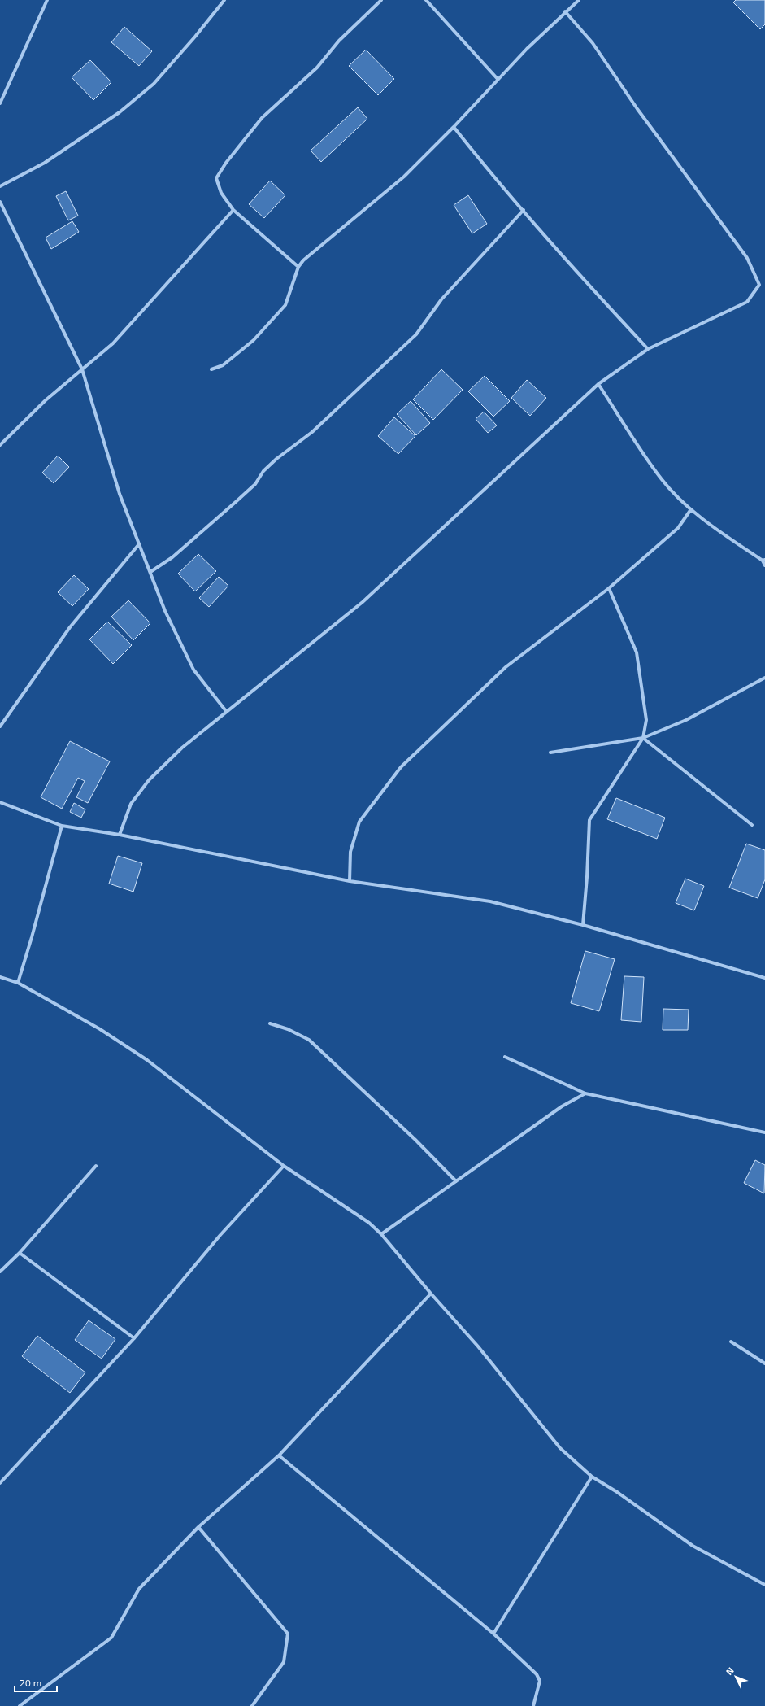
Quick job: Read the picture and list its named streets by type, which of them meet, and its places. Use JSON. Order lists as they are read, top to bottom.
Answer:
{
  "scale_bar": "20 m",
  "north": "top left"
}
